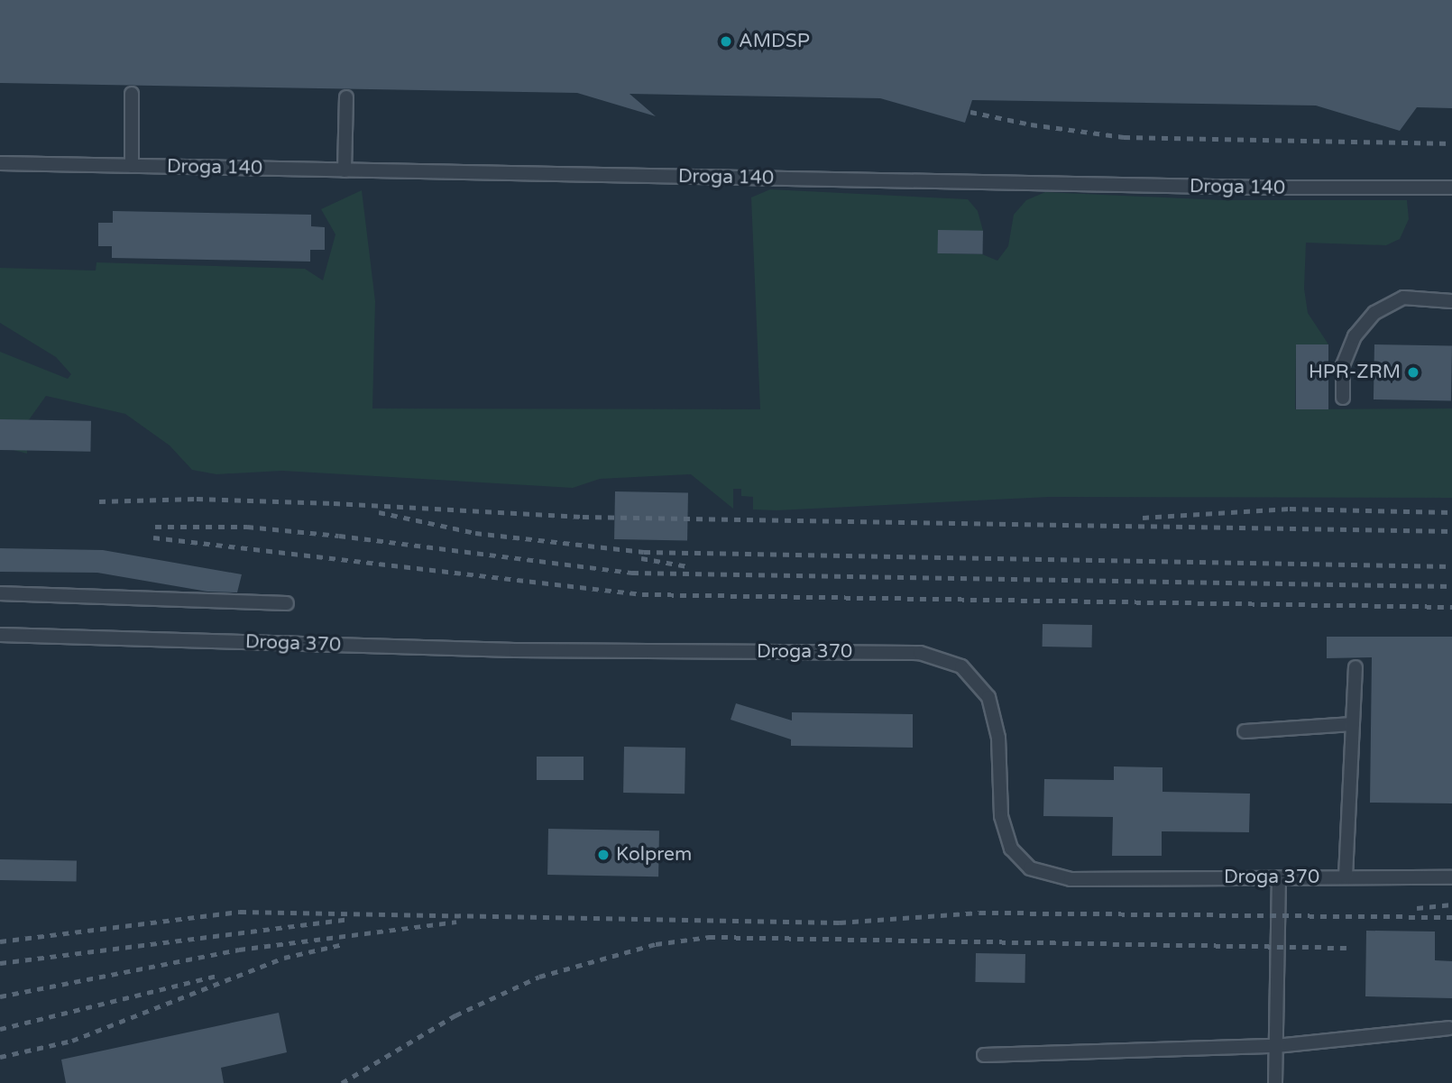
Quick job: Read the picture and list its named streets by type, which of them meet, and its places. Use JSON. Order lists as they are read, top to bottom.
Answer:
{
  "streets": {
    "lane": ["Droga 140", "Droga 370"]
  },
  "places": ["AMDSP", "HPR-ZRM", "Kolprem"]
}
